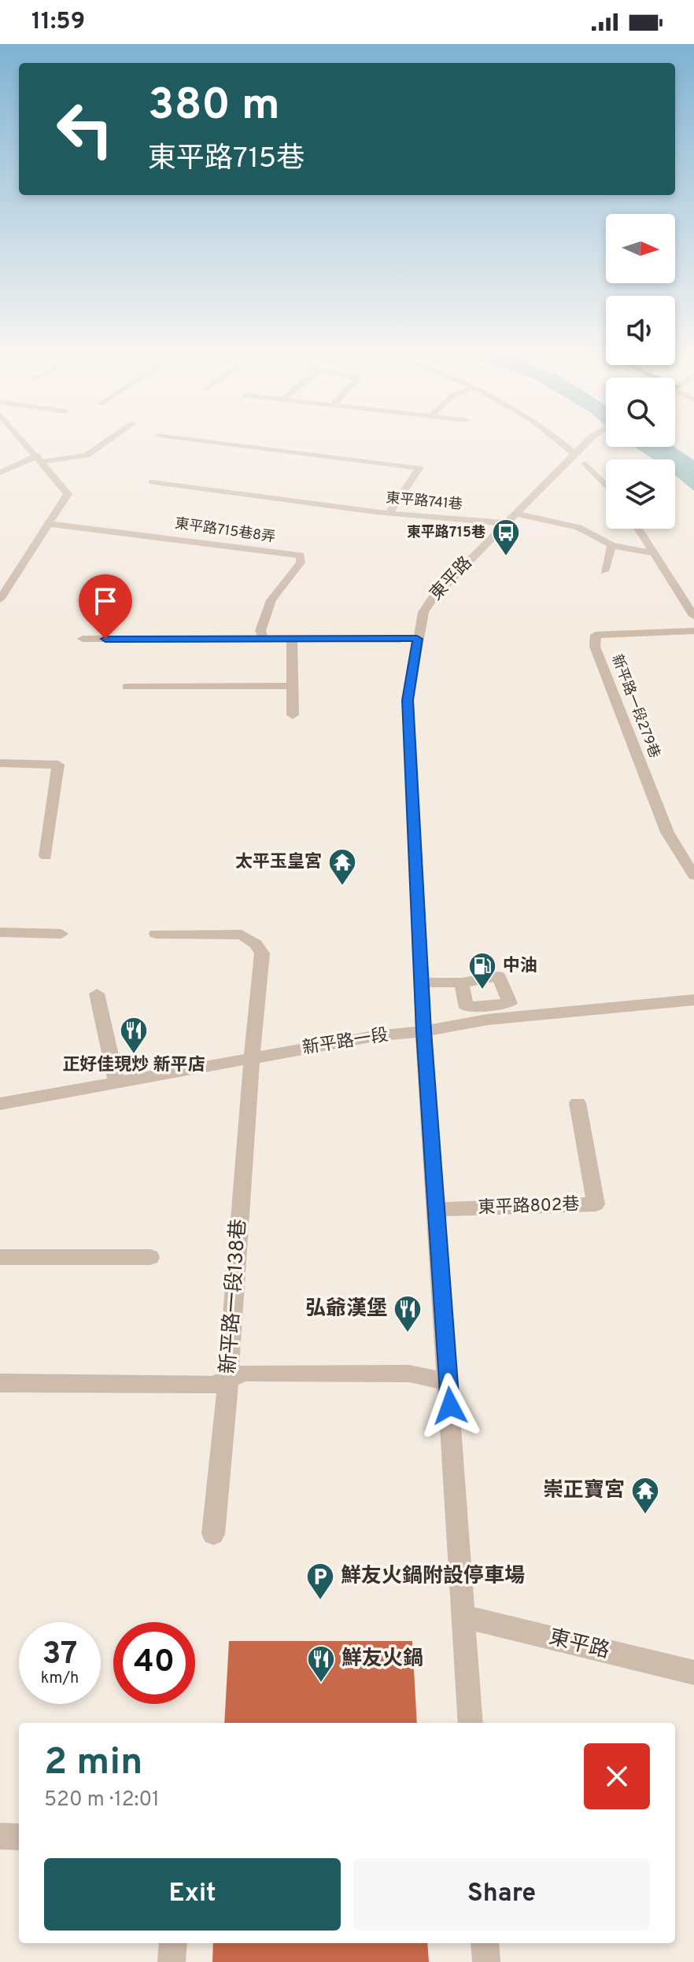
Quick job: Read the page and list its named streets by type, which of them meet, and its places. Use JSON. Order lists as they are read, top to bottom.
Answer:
{
  "streets": {
    "street": [
      "東平路741巷",
      "東平路715巷8弄",
      "東平路",
      "新平路一段279巷",
      "新平路一段",
      "東平路802巷",
      "新平路一段138巷"
    ]
  },
  "crossings": [
    ["東平路741巷", "東平路"],
    ["東平路", "新平路一段"],
    ["東平路", "東平路802巷"],
    ["新平路一段", "新平路一段138巷"]
  ],
  "places": {
    "bus stop": ["東平路715巷"],
    "temple": ["太平玉皇宮", "崇正寶宮"],
    "fuel station": ["中油"],
    "restaurant": ["正好佳現炒 新平店", "弘爺漢堡", "鮮友火鍋"],
    "parking": ["鮮友火鍋附設停車場"]
  },
  "north": "right",
  "page": {
    "status": "11:59",
    "turn": ["380 m", "東平路715巷"],
    "speed": "37 km/h",
    "limit": "40",
    "heading": ["2 min", "520 m · 12:01"],
    "buttons": ["Exit", "Share"]
  }
}
